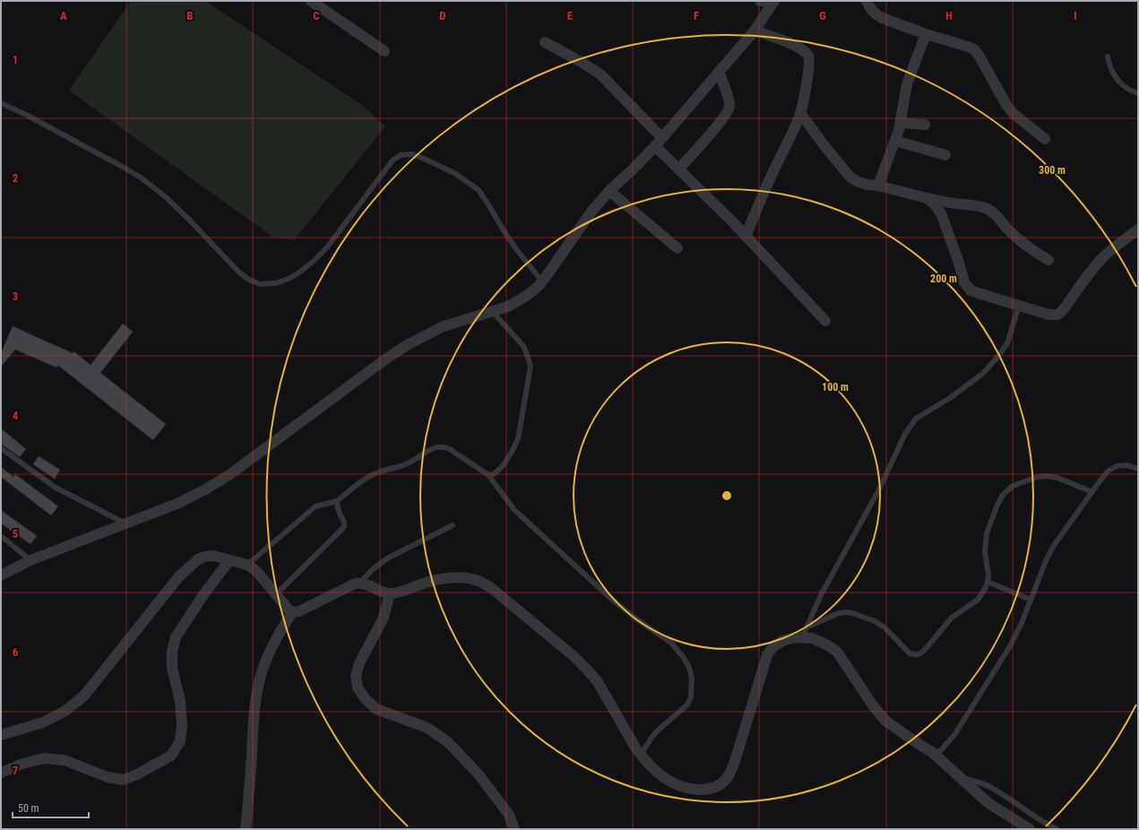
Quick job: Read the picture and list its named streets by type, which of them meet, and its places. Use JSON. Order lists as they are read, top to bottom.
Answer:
{
  "scale_bar": "50 m",
  "grid": {
    "columns": [
      "A",
      "B",
      "C",
      "D",
      "E",
      "F",
      "G",
      "H",
      "I"
    ],
    "rows": [
      "1",
      "2",
      "3",
      "4",
      "5",
      "6",
      "7"
    ]
  },
  "rings": ["300 m", "200 m", "100 m"]
}
